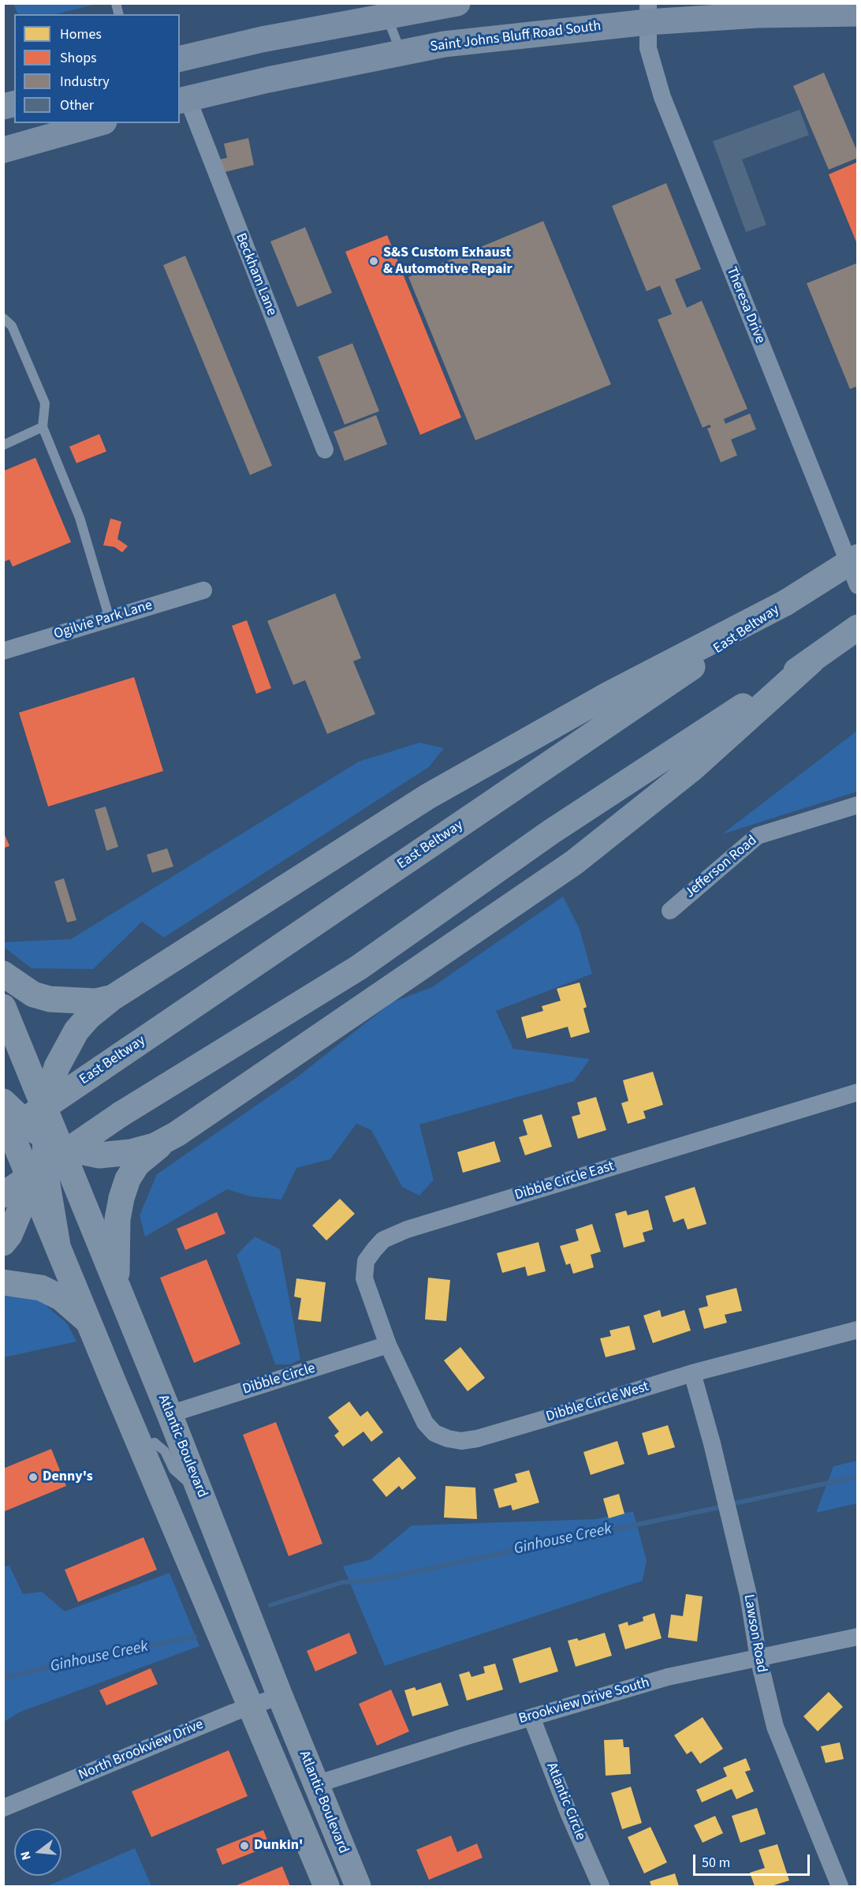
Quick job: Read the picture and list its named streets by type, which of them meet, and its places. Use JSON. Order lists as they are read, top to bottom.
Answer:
{
  "streets": {
    "highway": ["East Beltway", "Atlantic Boulevard"],
    "main road": ["Saint Johns Bluff Road South"],
    "street": [
      "Beckham Lane",
      "Theresa Drive",
      "Ogilvie Park Lane",
      "Jefferson Road",
      "Dibble Circle East",
      "Dibble Circle",
      "Dibble Circle West",
      "Lawson Road",
      "Brookview Drive South",
      "North Brookview Drive",
      "Atlantic Circle"
    ]
  },
  "crossings": [
    ["Saint Johns Bluff Road South", "Beckham Lane"],
    ["Saint Johns Bluff Road South", "Theresa Drive"],
    ["East Beltway", "Atlantic Boulevard"],
    ["Dibble Circle East", "Dibble Circle"],
    ["Dibble Circle East", "Dibble Circle West"],
    ["Dibble Circle", "Dibble Circle West"],
    ["Dibble Circle", "Atlantic Boulevard"],
    ["Dibble Circle West", "Lawson Road"],
    ["Atlantic Boulevard", "Brookview Drive South"],
    ["Atlantic Boulevard", "North Brookview Drive"],
    ["Lawson Road", "Brookview Drive South"],
    ["Brookview Drive South", "Atlantic Circle"]
  ],
  "water": ["Ginhouse Creek"],
  "places": ["S&S Custom Exhaust & Automotive Repair", "Denny's", "Dunkin'"],
  "legend": [
    "Homes",
    "Shops",
    "Industry",
    "Other"
  ],
  "scale_bar": "50 m",
  "north": "left"
}
